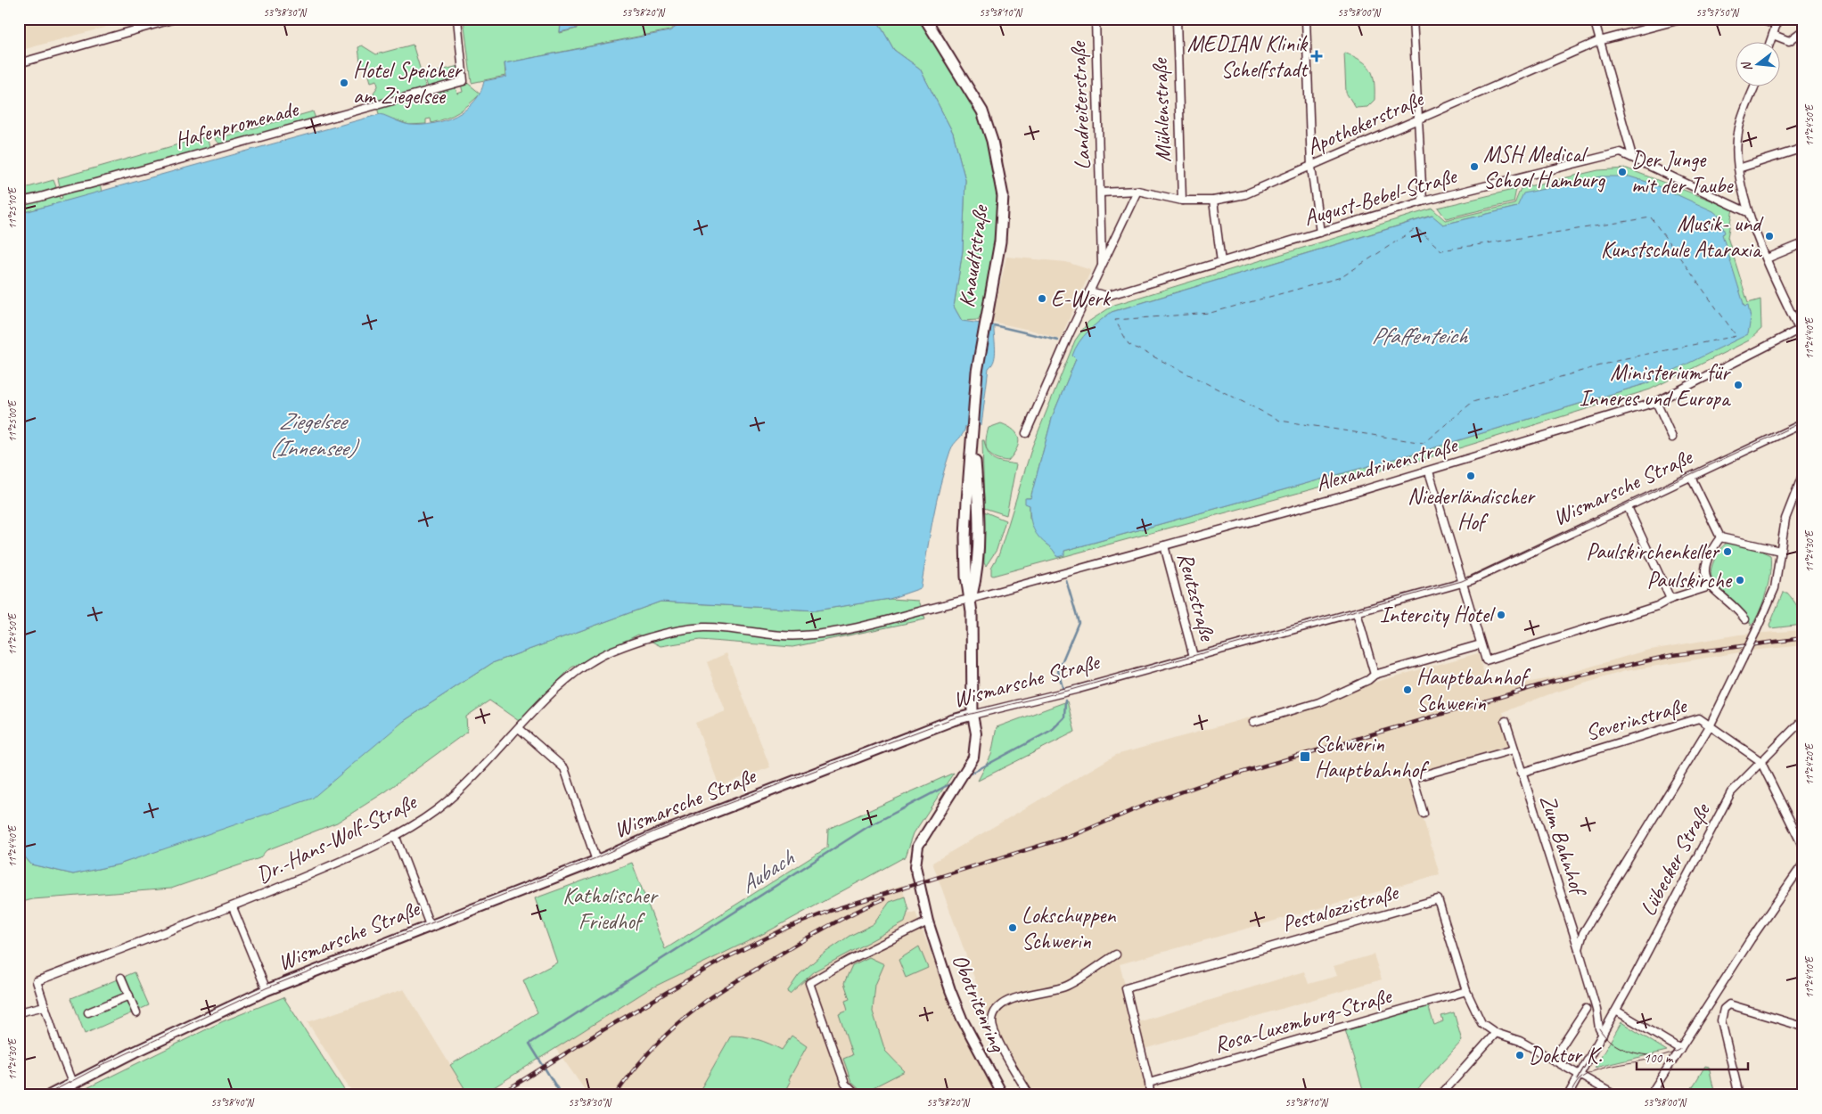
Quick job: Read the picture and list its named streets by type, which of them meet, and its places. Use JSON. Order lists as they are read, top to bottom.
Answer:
{
  "streets": {
    "main road": ["Knaudtstraße", "Wismarsche Straße"],
    "street": [
      "Landreiterstraße",
      "Mühlenstraße",
      "Apothekerstraße",
      "Hafenpromenade",
      "August-Bebel-Straße",
      "Alexandrinenstraße",
      "Reutzstraße",
      "Severinstraße",
      "Dr.-Hans-Wolf-Straße",
      "Zum Bahnhof",
      "Lübecker Straße",
      "Pestalozzistraße",
      "Obotritenring",
      "Rosa-Luxemburg-Straße"
    ]
  },
  "crossings": [
    ["Landreiterstraße", "Apothekerstraße"],
    ["Mühlenstraße", "Apothekerstraße"],
    ["Knaudtstraße", "Alexandrinenstraße"],
    ["Knaudtstraße", "Wismarsche Straße"],
    ["Knaudtstraße", "Dr.-Hans-Wolf-Straße"],
    ["Knaudtstraße", "Obotritenring"],
    ["Alexandrinenstraße", "Reutzstraße"],
    ["Alexandrinenstraße", "Dr.-Hans-Wolf-Straße"],
    ["Wismarsche Straße", "Reutzstraße"],
    ["Wismarsche Straße", "Dr.-Hans-Wolf-Straße"],
    ["Wismarsche Straße", "Obotritenring"],
    ["Severinstraße", "Zum Bahnhof"],
    ["Severinstraße", "Lübecker Straße"],
    ["Zum Bahnhof", "Lübecker Straße"],
    ["Pestalozzistraße", "Rosa-Luxemburg-Straße"]
  ],
  "water": ["Pfaffenteich", "Ziegelsee (Innensee)", "Aubach"],
  "parks": ["Katholischer Friedhof"],
  "places": {
    "health": ["MEDIAN Klinik Schelfstadt"],
    "other": [
      "Hotel Speicher am Ziegelsee",
      "MSH Medical School Hamburg",
      "Der Junge mit der Taube",
      "Musik- und Kunstschule Ataraxia",
      "E-Werk",
      "Ministerium für Inneres und Europa",
      "Niederländischer Hof",
      "Paulskirchenkeller",
      "Paulskirche",
      "Intercity Hotel",
      "Hauptbahnhof Schwerin",
      "Lokschuppen Schwerin",
      "Doktor K."
    ],
    "transit": ["Schwerin Hauptbahnhof"]
  },
  "scale_bar": "100 m",
  "north": "left",
  "coordinates": [
    "53°38'30\"N",
    "53°38'20\"N",
    "53°38'10\"N",
    "53°38'00\"N",
    "53°37'50\"N",
    "11°24'50\"E",
    "11°25'10\"E",
    "11°24'40\"E",
    "11°25'00\"E",
    "11°24'30\"E",
    "11°24'20\"E",
    "11°24'10\"E",
    "53°38'40\"N"
  ]
}
